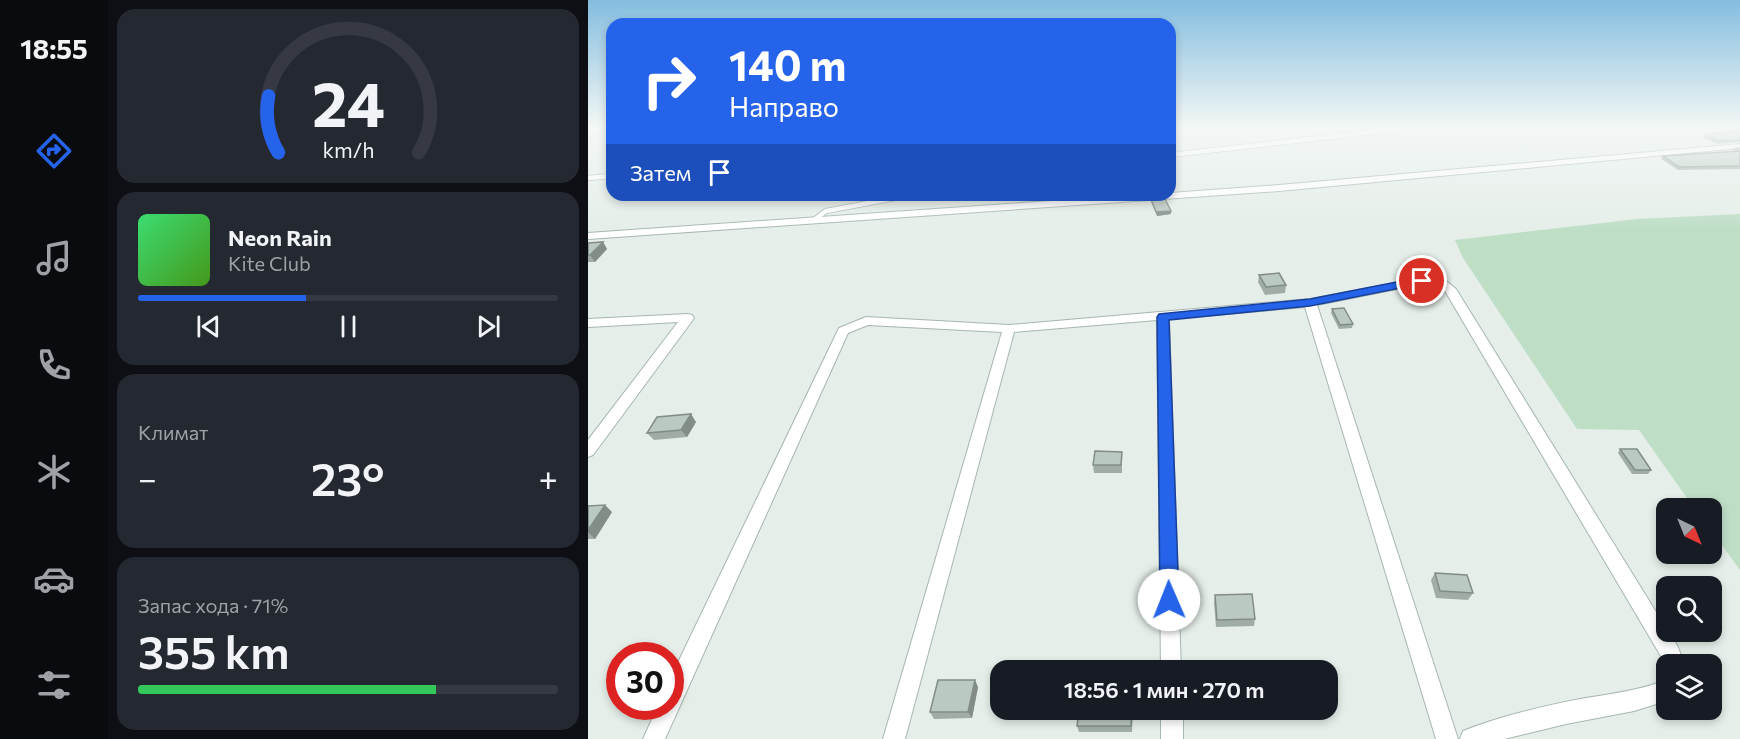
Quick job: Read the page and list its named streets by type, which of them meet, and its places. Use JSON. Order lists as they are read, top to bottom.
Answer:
{
  "north": "bottom right",
  "page": {
    "tabs": "18:55",
    "turn": ["140 m", "Направо"],
    "then": "Затем",
    "song": ["Neon Rain", "Kite Club"],
    "tile": [
      "Климат",
      ["Запас хода · 71%", "355 km"]
    ],
    "heat": ["−", "23°", "+"],
    "limit": "30",
    "trip": "18:56 · 1 мин · 270 m",
    "gauge": ["24", "km/h"]
  }
}
